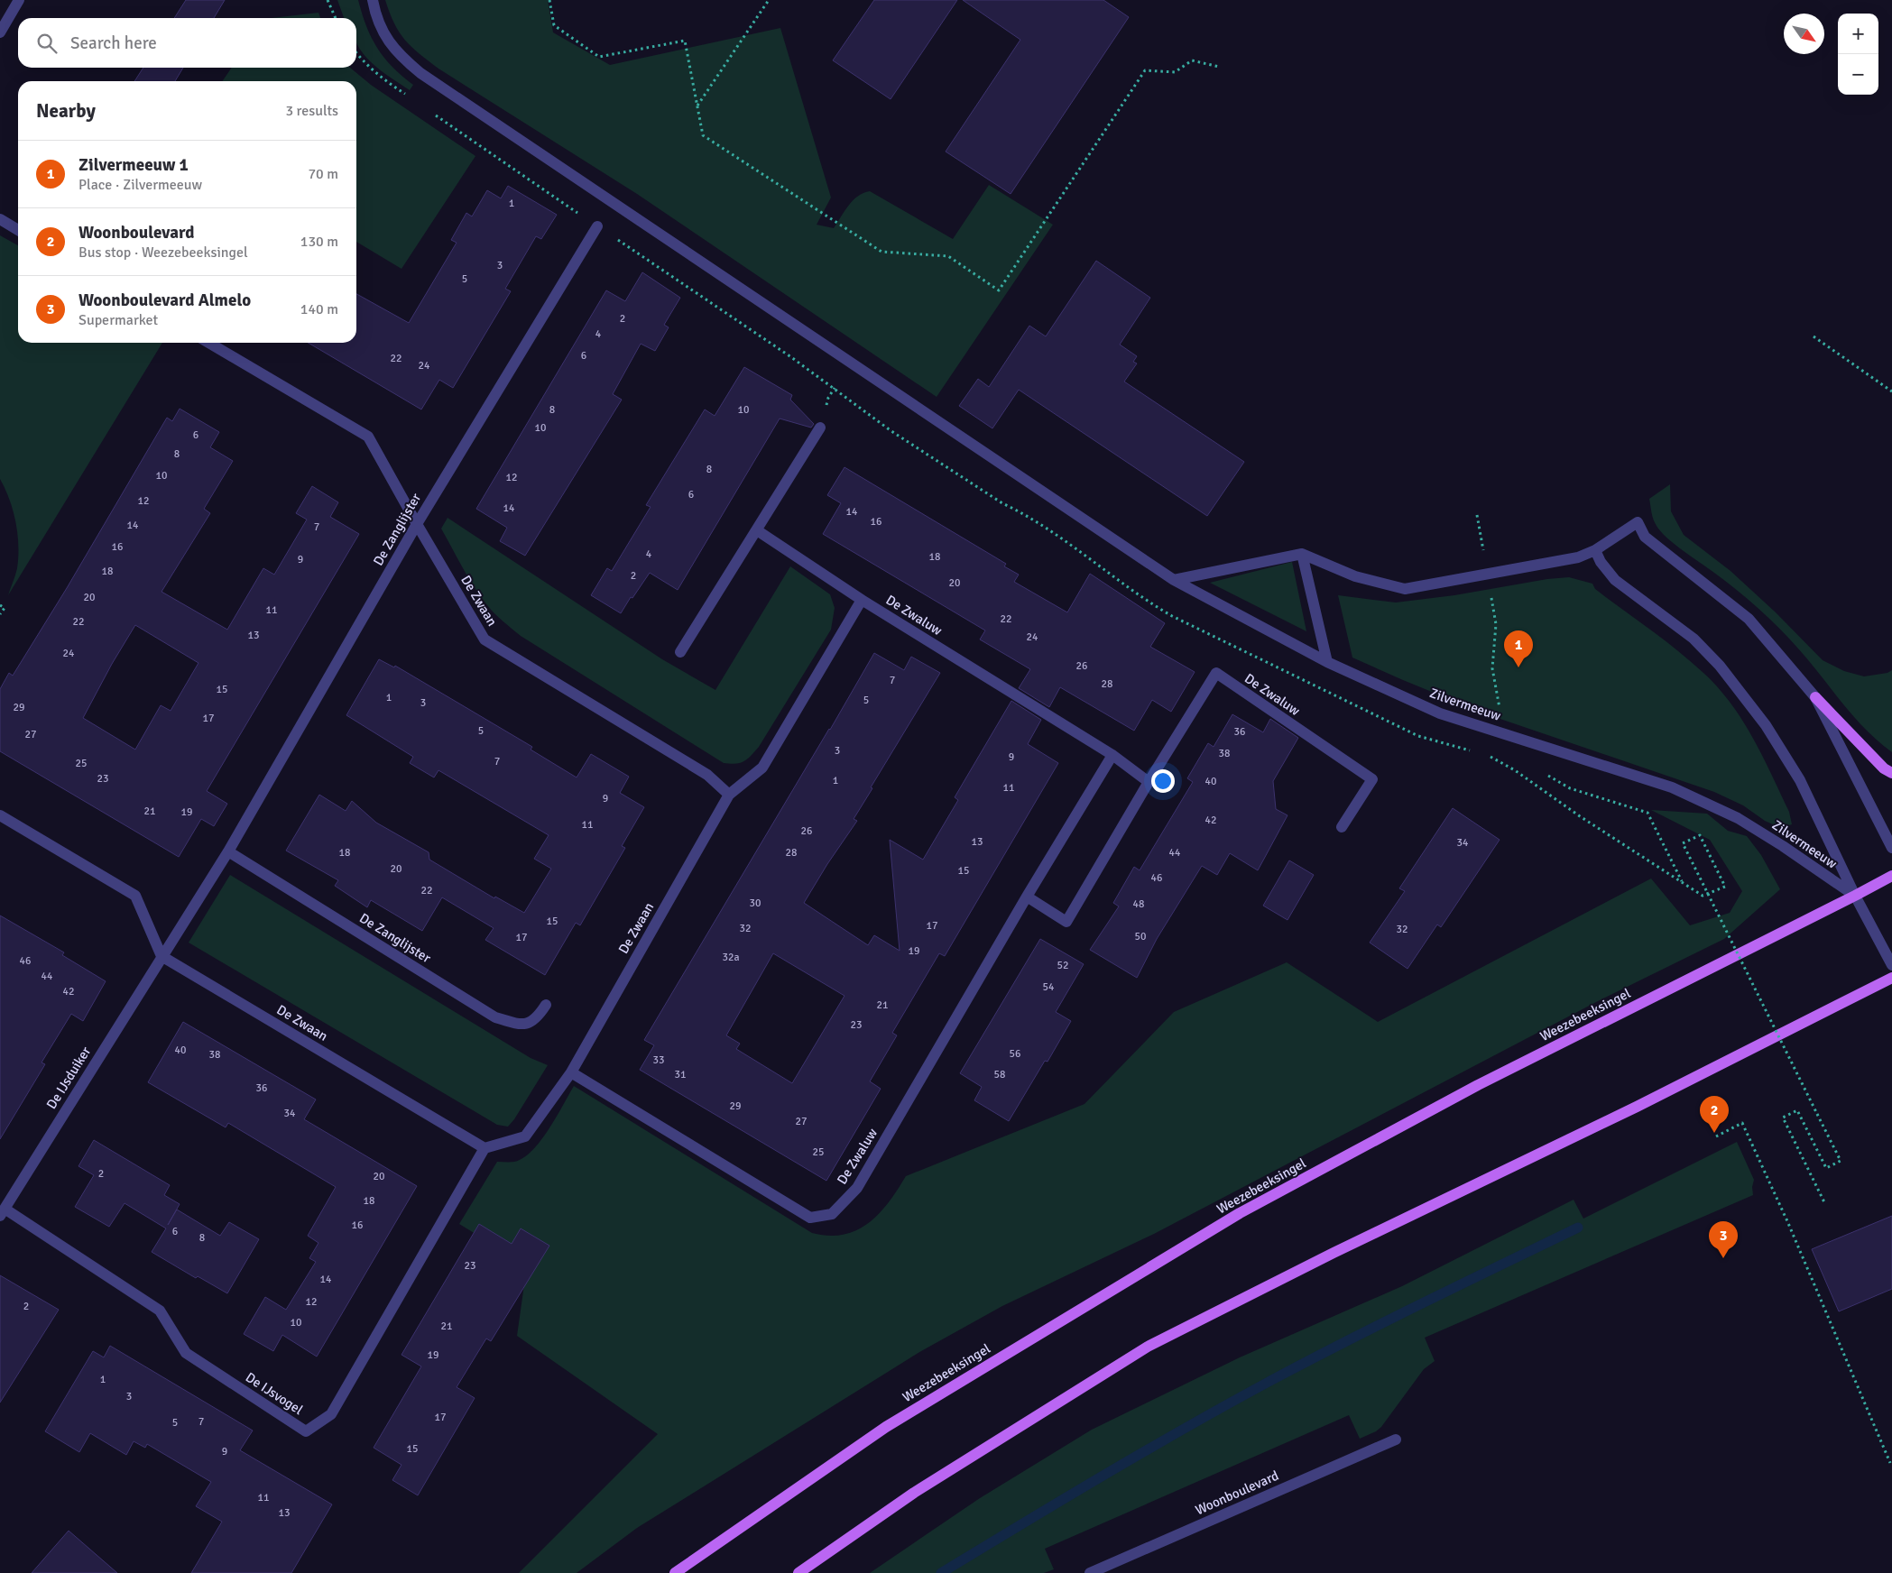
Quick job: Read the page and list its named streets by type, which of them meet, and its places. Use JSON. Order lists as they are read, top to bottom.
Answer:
{
  "streets": {
    "main road": ["Weezebeeksingel"],
    "street": [
      "De Zanglijster",
      "De Zwaan",
      "De Zwaluw",
      "Zilvermeeuw",
      "De IJsduiker",
      "De IJsvogel",
      "Woonboulevard"
    ]
  },
  "crossings": [
    ["De Zanglijster", "De Zwaan"],
    ["De Zanglijster", "De IJsduiker"],
    ["De Zwaan", "De Zwaluw"],
    ["De Zwaan", "De IJsduiker"],
    ["De Zwaan", "De IJsvogel"],
    ["Zilvermeeuw", "Weezebeeksingel"],
    ["De IJsduiker", "De IJsvogel"]
  ],
  "house_numbers": [
    "1",
    "3",
    "5",
    "2",
    "4",
    "6",
    "22",
    "24",
    "8",
    "10",
    "10",
    "6",
    "8",
    "8",
    "10",
    "12",
    "6",
    "12",
    "14",
    "14",
    "16",
    "14",
    "7",
    "16",
    "4",
    "18",
    "9",
    "18",
    "2",
    "20",
    "20",
    "11",
    "22",
    "22",
    "13",
    "24",
    "24",
    "26",
    "7",
    "28",
    "15",
    "1",
    "5",
    "3",
    "29",
    "17",
    "5",
    "36",
    "27",
    "3",
    "38",
    "9",
    "7",
    "25",
    "23",
    "1",
    "40",
    "11",
    "9",
    "21",
    "19",
    "42",
    "11",
    "26",
    "13",
    "34",
    "18",
    "28",
    "44",
    "20",
    "15",
    "46",
    "22",
    "30",
    "48",
    "15",
    "17",
    "32",
    "32",
    "50",
    "17",
    "19",
    "32a",
    "46",
    "52",
    "44",
    "54",
    "42",
    "21",
    "23",
    "40",
    "56",
    "38",
    "33",
    "31",
    "58",
    "36",
    "29",
    "34",
    "27",
    "25",
    "2",
    "20",
    "18",
    "16",
    "6",
    "8",
    "23",
    "14",
    "12",
    "2",
    "10",
    "21",
    "19",
    "1",
    "3",
    "17",
    "7",
    "5",
    "15",
    "9",
    "11",
    "13"
  ],
  "north": "bottom right",
  "page": {
    "map_buttons": ["+", "−"],
    "search": "Search here",
    "heading": ["Nearby", "3 results"],
    "list": [
      {
        "mark": "1",
        "name": "Zilvermeeuw 1",
        "note": "Place · Zilvermeeuw",
        "value": "70 m"
      },
      {
        "mark": "2",
        "name": "Woonboulevard",
        "note": "Bus stop · Weezebeeksingel",
        "value": "130 m"
      },
      {
        "mark": "3",
        "name": "Woonboulevard Almelo",
        "note": "Supermarket",
        "value": "140 m"
      }
    ],
    "pins": ["1", "2", "3"]
  }
}
